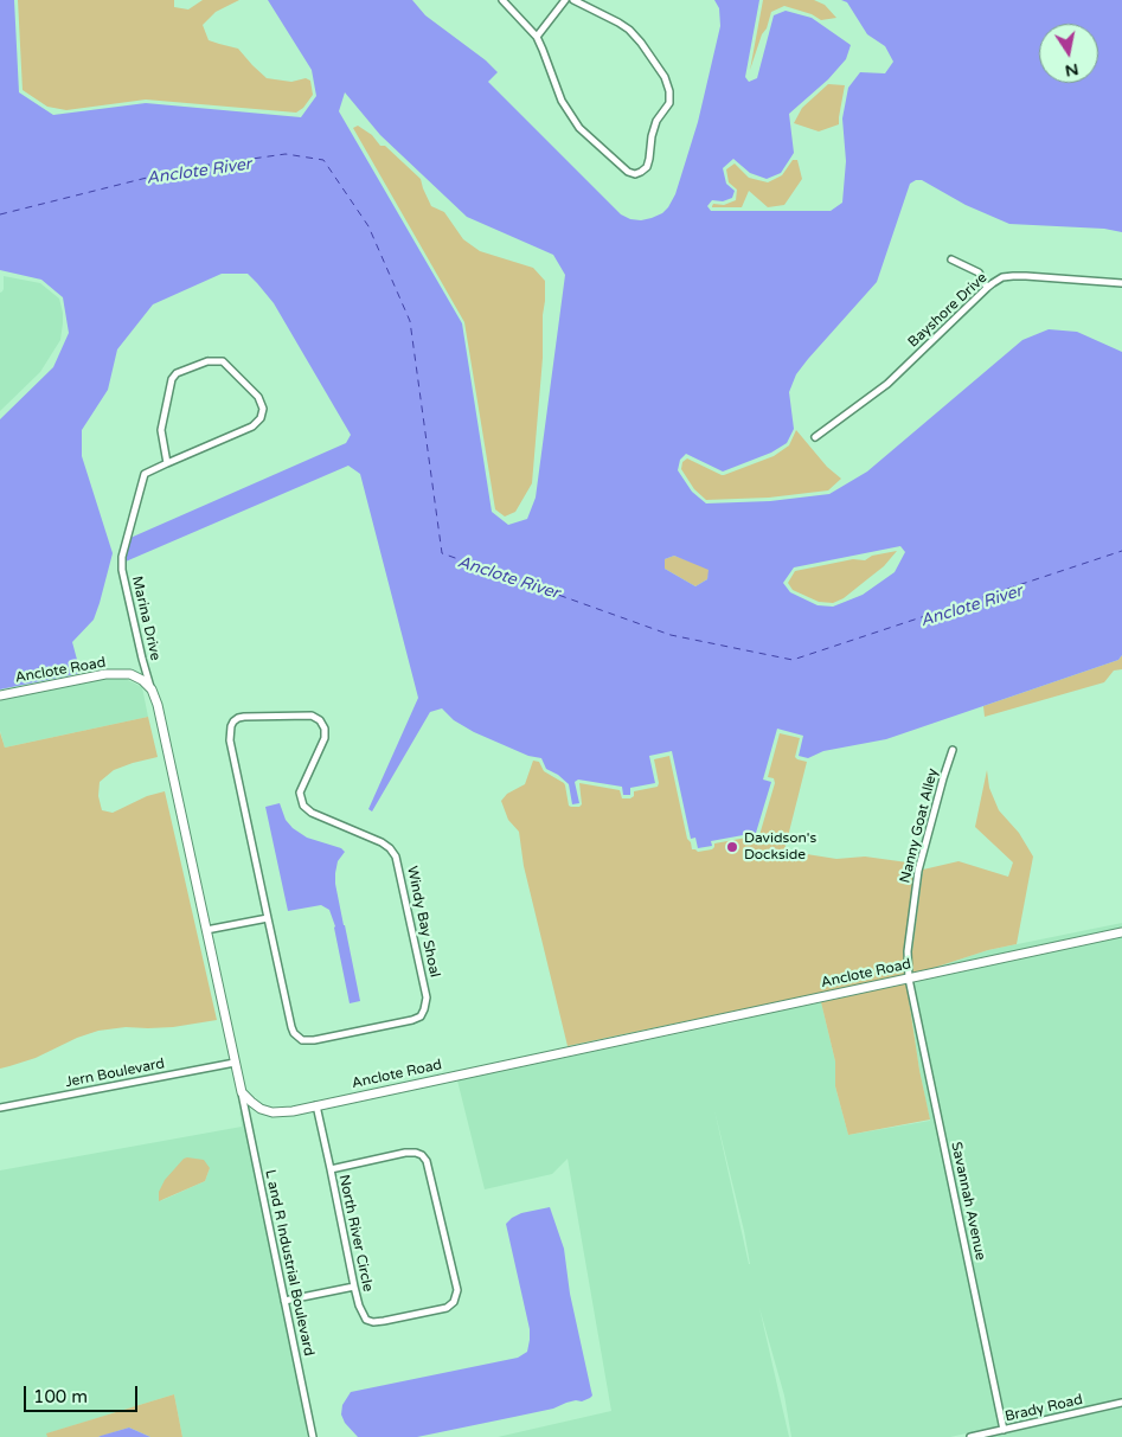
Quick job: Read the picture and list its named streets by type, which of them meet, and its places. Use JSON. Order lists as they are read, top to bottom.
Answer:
{
  "streets": {
    "street": [
      "Bayshore Drive",
      "Marina Drive",
      "Anclote Road",
      "Nanny Goat Alley",
      "Windy Bay Shoal",
      "Jern Boulevard",
      "Savannah Avenue",
      "North River Circle",
      "L and R Industrial Boulevard",
      "Brady Road"
    ]
  },
  "crossings": [
    ["Marina Drive", "Anclote Road"],
    ["Anclote Road", "Nanny Goat Alley"],
    ["Anclote Road", "Savannah Avenue"],
    ["Anclote Road", "North River Circle"],
    ["Anclote Road", "L and R Industrial Boulevard"],
    ["Nanny Goat Alley", "Savannah Avenue"],
    ["Savannah Avenue", "Brady Road"]
  ],
  "water": ["Anclote River"],
  "places": ["Davidson's Dockside"],
  "scale_bar": "100 m",
  "north": "bottom"
}
